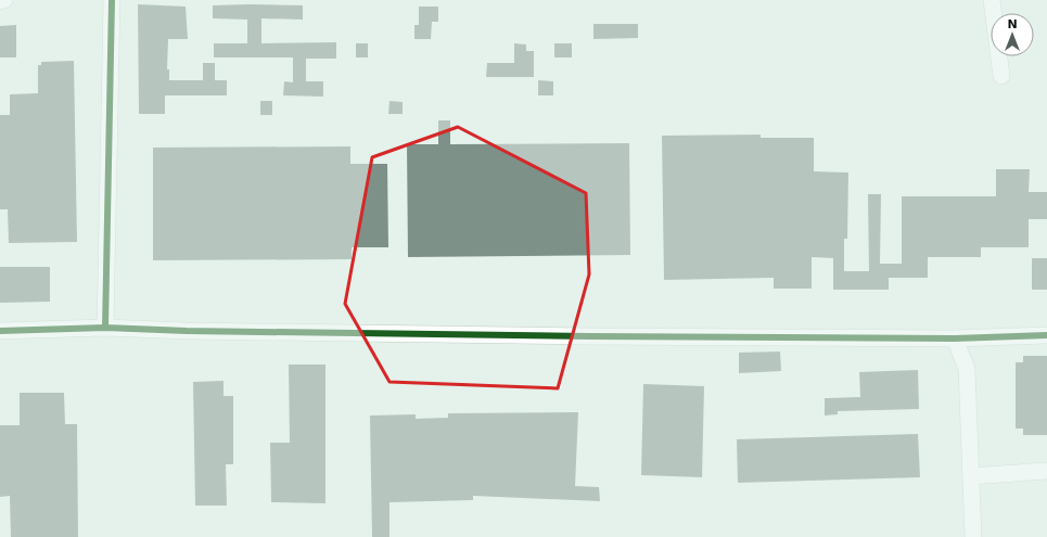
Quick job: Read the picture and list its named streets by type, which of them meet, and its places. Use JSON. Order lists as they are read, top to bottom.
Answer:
{
  "north": "top"
}
